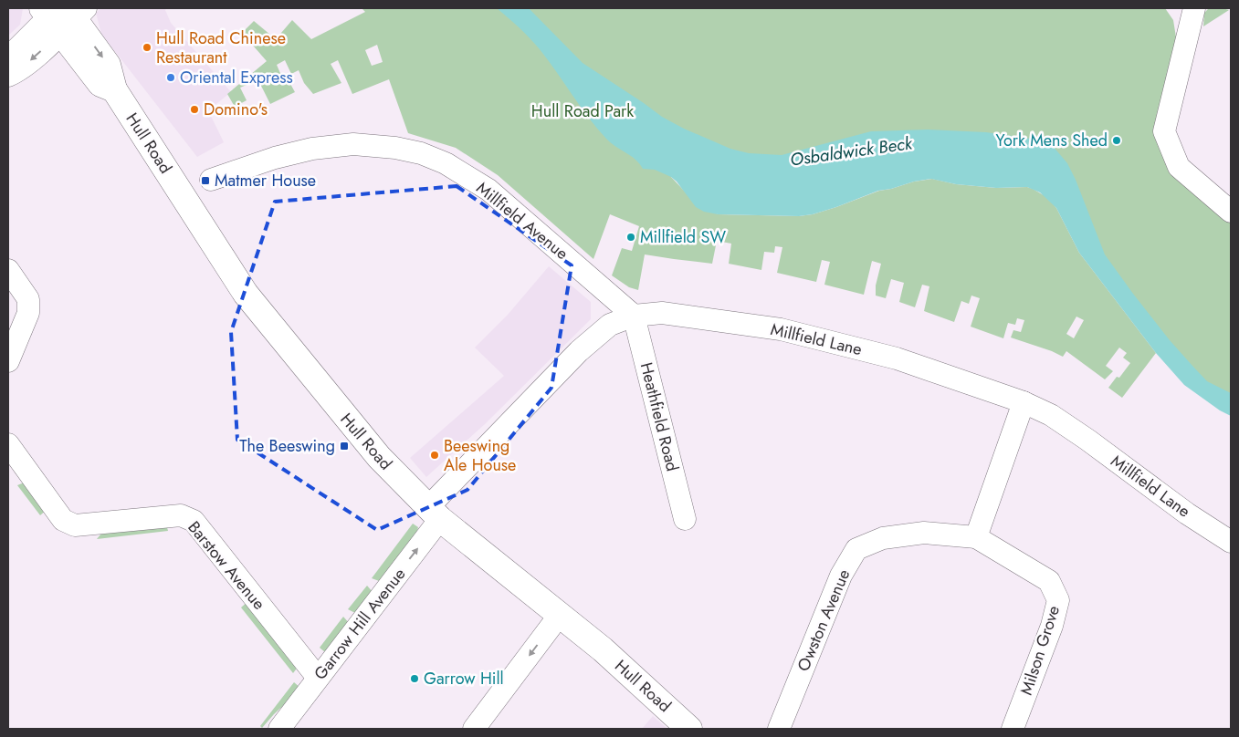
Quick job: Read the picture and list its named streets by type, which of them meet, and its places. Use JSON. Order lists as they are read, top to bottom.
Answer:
{
  "streets": {
    "main road": ["Hull Road"],
    "street": [
      "Millfield Avenue",
      "Millfield Lane",
      "Heathfield Road",
      "Barstow Avenue",
      "Owston Avenue",
      "Garrow Hill Avenue",
      "Milson Grove"
    ]
  },
  "crossings": [
    ["Hull Road", "Millfield Lane"],
    ["Hull Road", "Garrow Hill Avenue"],
    ["Millfield Avenue", "Millfield Lane"],
    ["Millfield Avenue", "Heathfield Road"],
    ["Millfield Lane", "Heathfield Road"],
    ["Millfield Lane", "Garrow Hill Avenue"],
    ["Barstow Avenue", "Garrow Hill Avenue"],
    ["Owston Avenue", "Milson Grove"]
  ],
  "water": ["Osbaldwick Beck"],
  "parks": ["Hull Road Park"],
  "places": {
    "other": [
      "Hull Road Chinese Restaurant",
      "Oriental Express",
      "Domino's",
      "York Mens Shed",
      "Millfield SW",
      "Beeswing Ale House",
      "Garrow Hill"
    ],
    "transit": ["Matmer House", "The Beeswing"]
  }
}
